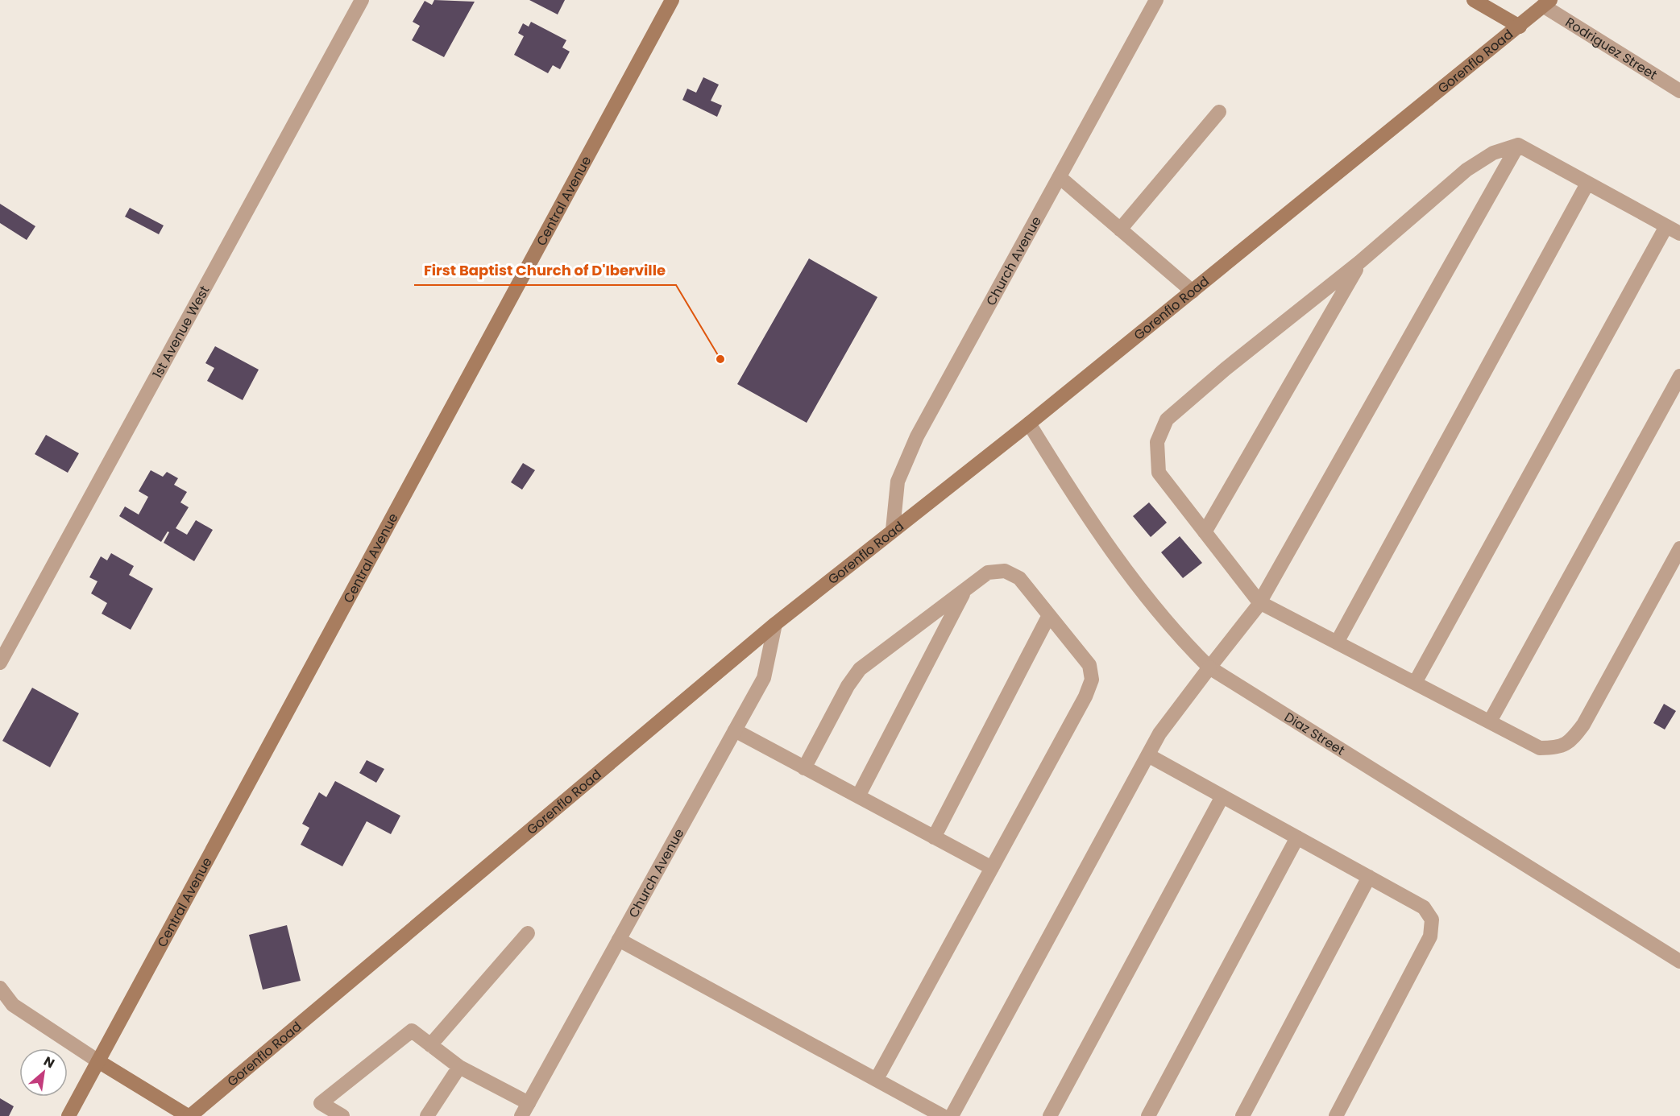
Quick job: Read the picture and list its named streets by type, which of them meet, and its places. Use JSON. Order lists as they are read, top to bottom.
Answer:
{
  "streets": {
    "street": [
      "Rodriguez Street",
      "Gorenflo Road",
      "Central Avenue",
      "Church Avenue",
      "1st Avenue West",
      "Diaz Street"
    ]
  },
  "crossings": [
    ["Rodriguez Street", "Gorenflo Road"],
    ["Gorenflo Road", "Church Avenue"],
    ["Gorenflo Road", "Diaz Street"]
  ],
  "places": ["First Baptist Church of D'Iberville"],
  "north": "top right"
}
